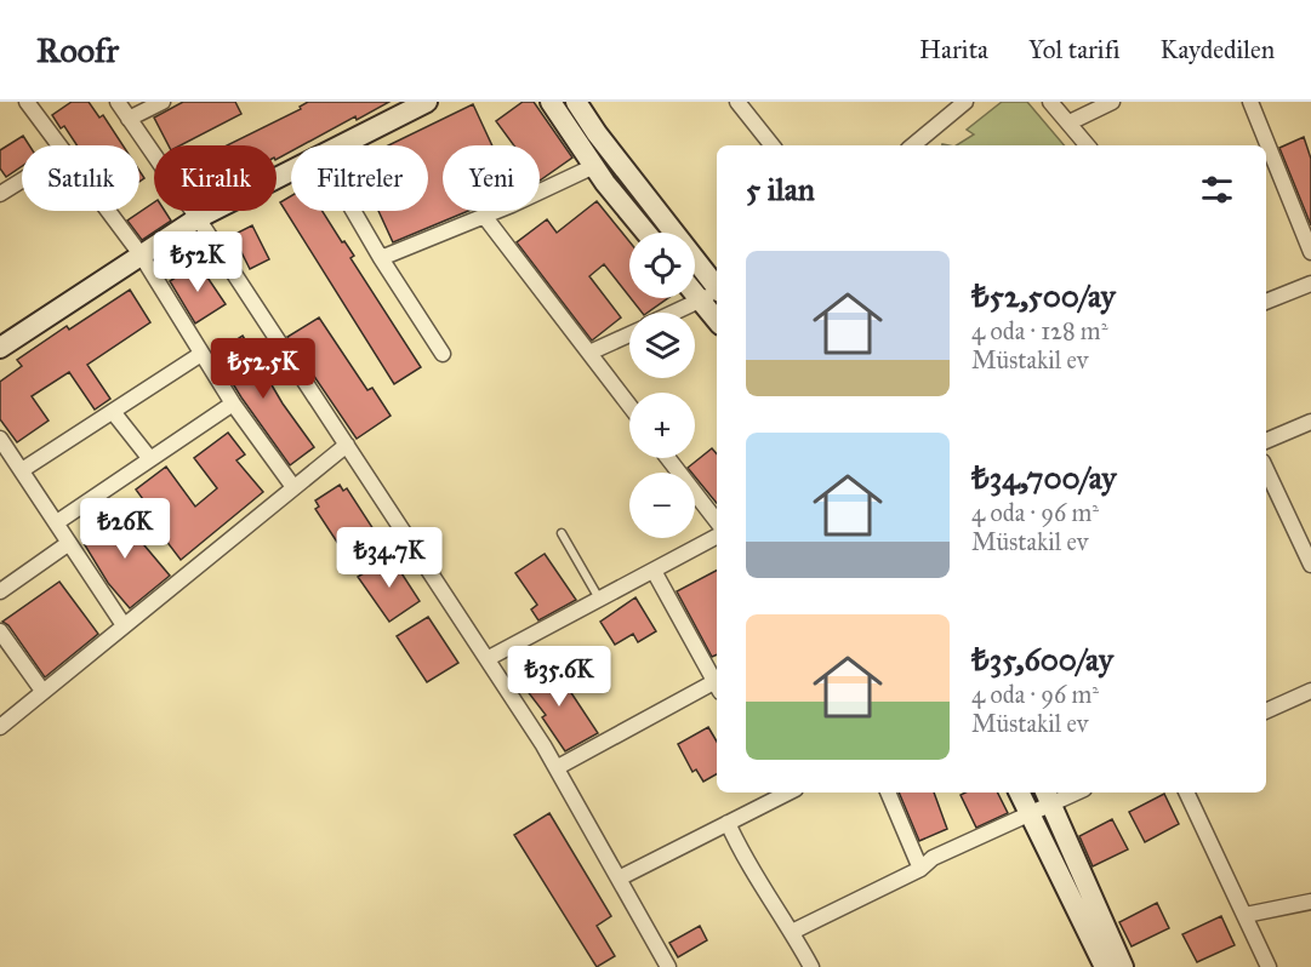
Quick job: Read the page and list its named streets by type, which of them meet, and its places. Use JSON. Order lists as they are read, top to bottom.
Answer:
{
  "page": {
    "header": "Roofr",
    "nav": ["Harita", "Yol tarifi", "Kaydedilen"],
    "chip": [
      "Satılık",
      "Kiralık",
      "Filtreler",
      "Yeni"
    ],
    "heading": "5 ilan",
    "price": [
      "₺52K",
      "₺52.5K",
      "₺26K",
      "₺34.7K",
      "₺35.6K"
    ],
    "map_buttons": ["+", "−"],
    "list": [
      {
        "name": "₺52,500/ay",
        "note": "4 oda · 128 m² · Müstakil ev"
      },
      {
        "name": "₺34,700/ay",
        "note": "4 oda · 96 m² · Müstakil ev"
      },
      {
        "name": "₺35,600/ay",
        "note": "4 oda · 96 m² · Müstakil ev"
      }
    ]
  }
}
